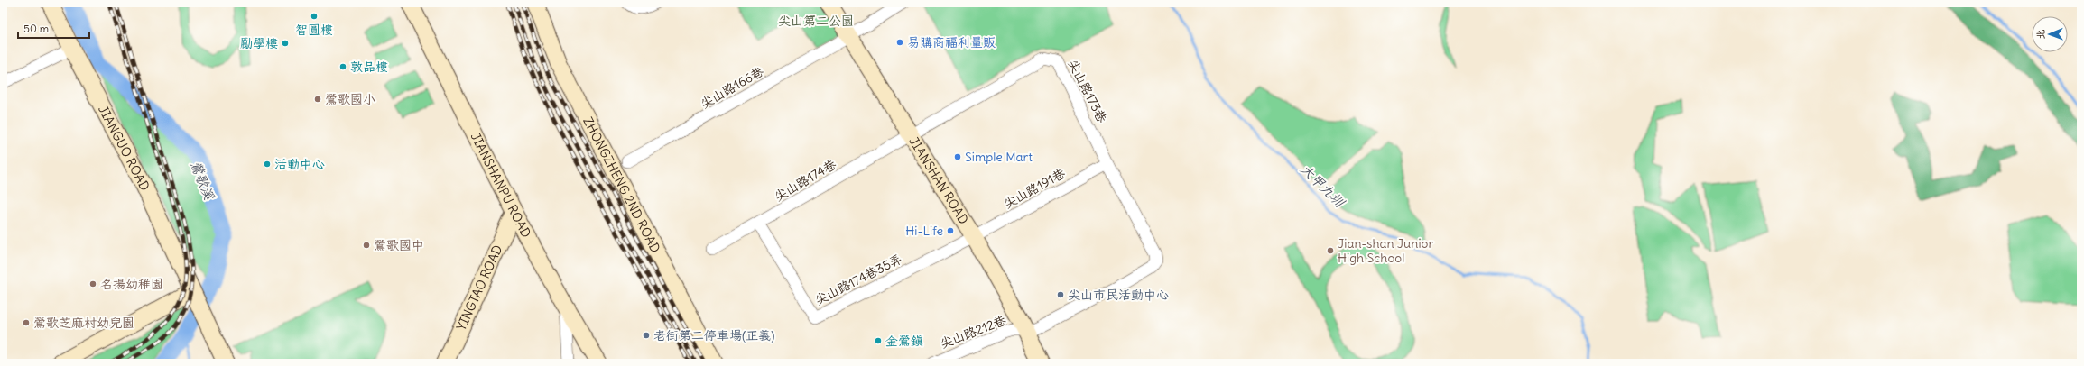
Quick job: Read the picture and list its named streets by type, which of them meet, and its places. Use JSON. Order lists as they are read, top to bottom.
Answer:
{
  "streets": {
    "street": [
      "尖山路166巷",
      "尖山路173巷",
      "JIANGUO ROAD",
      "尖山路174巷",
      "JIANSHAN ROAD",
      "JIANSHANPU ROAD",
      "ZHONGZHENG 2ND ROAD",
      "尖山路191巷",
      "尖山路174巷35弄",
      "YINGTAO ROAD",
      "尖山路212巷"
    ]
  },
  "crossings": [
    ["尖山路166巷", "JIANSHAN ROAD"],
    ["尖山路173巷", "尖山路174巷"],
    ["尖山路173巷", "JIANSHAN ROAD"],
    ["尖山路173巷", "尖山路191巷"],
    ["尖山路173巷", "尖山路212巷"],
    ["尖山路174巷", "JIANSHAN ROAD"],
    ["尖山路174巷", "尖山路174巷35弄"],
    ["JIANSHAN ROAD", "尖山路191巷"],
    ["JIANSHAN ROAD", "尖山路174巷35弄"],
    ["JIANSHAN ROAD", "尖山路212巷"],
    ["JIANSHANPU ROAD", "YINGTAO ROAD"],
    ["尖山路191巷", "尖山路174巷35弄"]
  ],
  "water": ["鶯歌溪", "大甲九圳"],
  "parks": ["尖山第二公園"],
  "places": [
    "智圓樓",
    "易購商福利量販",
    "勵學樓",
    "敦品樓",
    "鶯歌國小",
    "Simple Mart",
    "活動中心",
    "Hi-Life",
    "鶯歌國中",
    "Jian-shan Junior High School",
    "名揚幼稚園",
    "尖山市民活動中心",
    "鶯歌芝麻村幼兒園",
    "老街第二停車場(正義)",
    "金鶯鎮"
  ],
  "scale_bar": "50 m",
  "north": "left"
}
